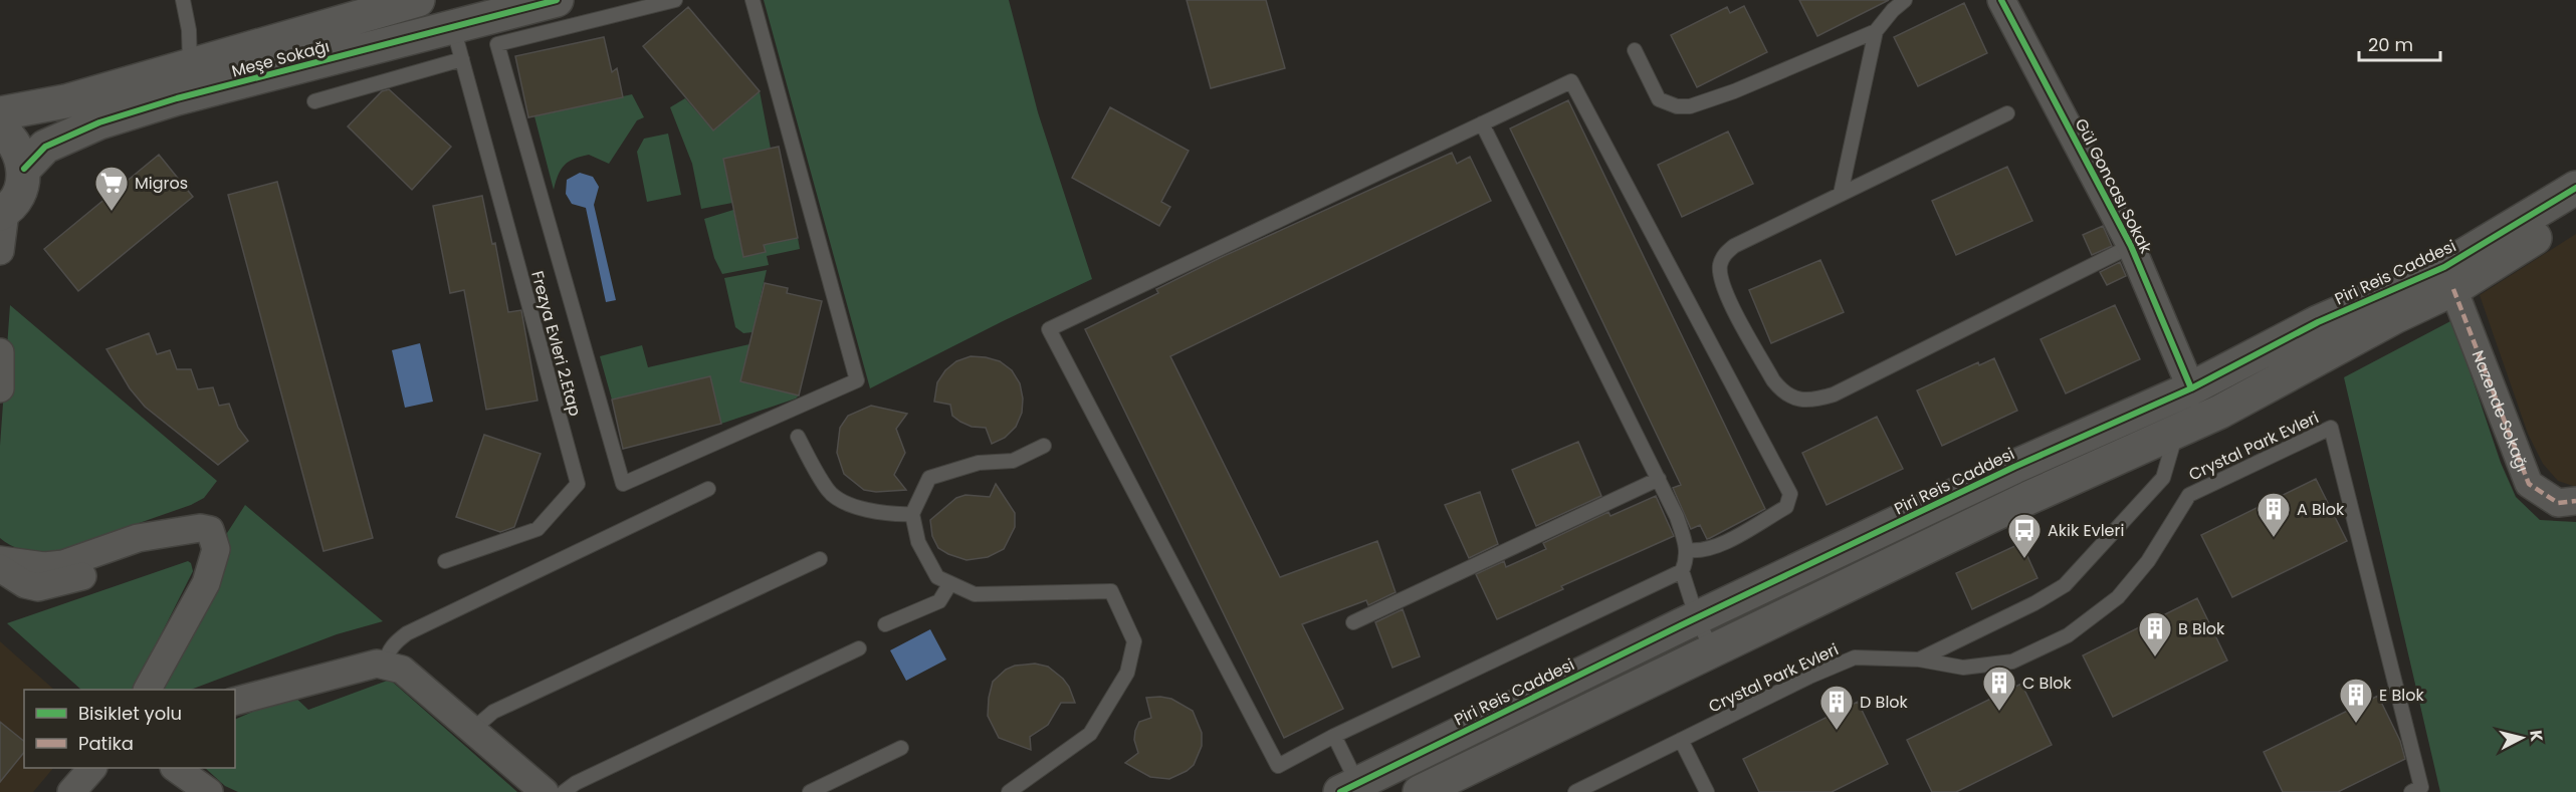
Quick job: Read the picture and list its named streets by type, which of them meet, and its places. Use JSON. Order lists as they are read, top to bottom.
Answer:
{
  "streets": {
    "street": [
      "Meşe Sokağı",
      "Gül Goncası Sokak",
      "Piri Reis Caddesi",
      "Nazende Sokağı"
    ],
    "lane": ["Frezya Evleri 2.Etap", "Crystal Park Evleri"]
  },
  "crossings": [
    ["Meşe Sokağı", "Frezya Evleri 2.Etap"],
    ["Gül Goncası Sokak", "Piri Reis Caddesi"]
  ],
  "places": {
    "supermarket": ["Migros"],
    "building": [
      "A Blok",
      "B Blok",
      "C Blok",
      "E Blok",
      "D Blok"
    ],
    "bus stop": ["Akik Evleri"]
  },
  "legend": ["Bisiklet yolu", "Patika"],
  "scale_bar": "20 m",
  "north": "right"
}
